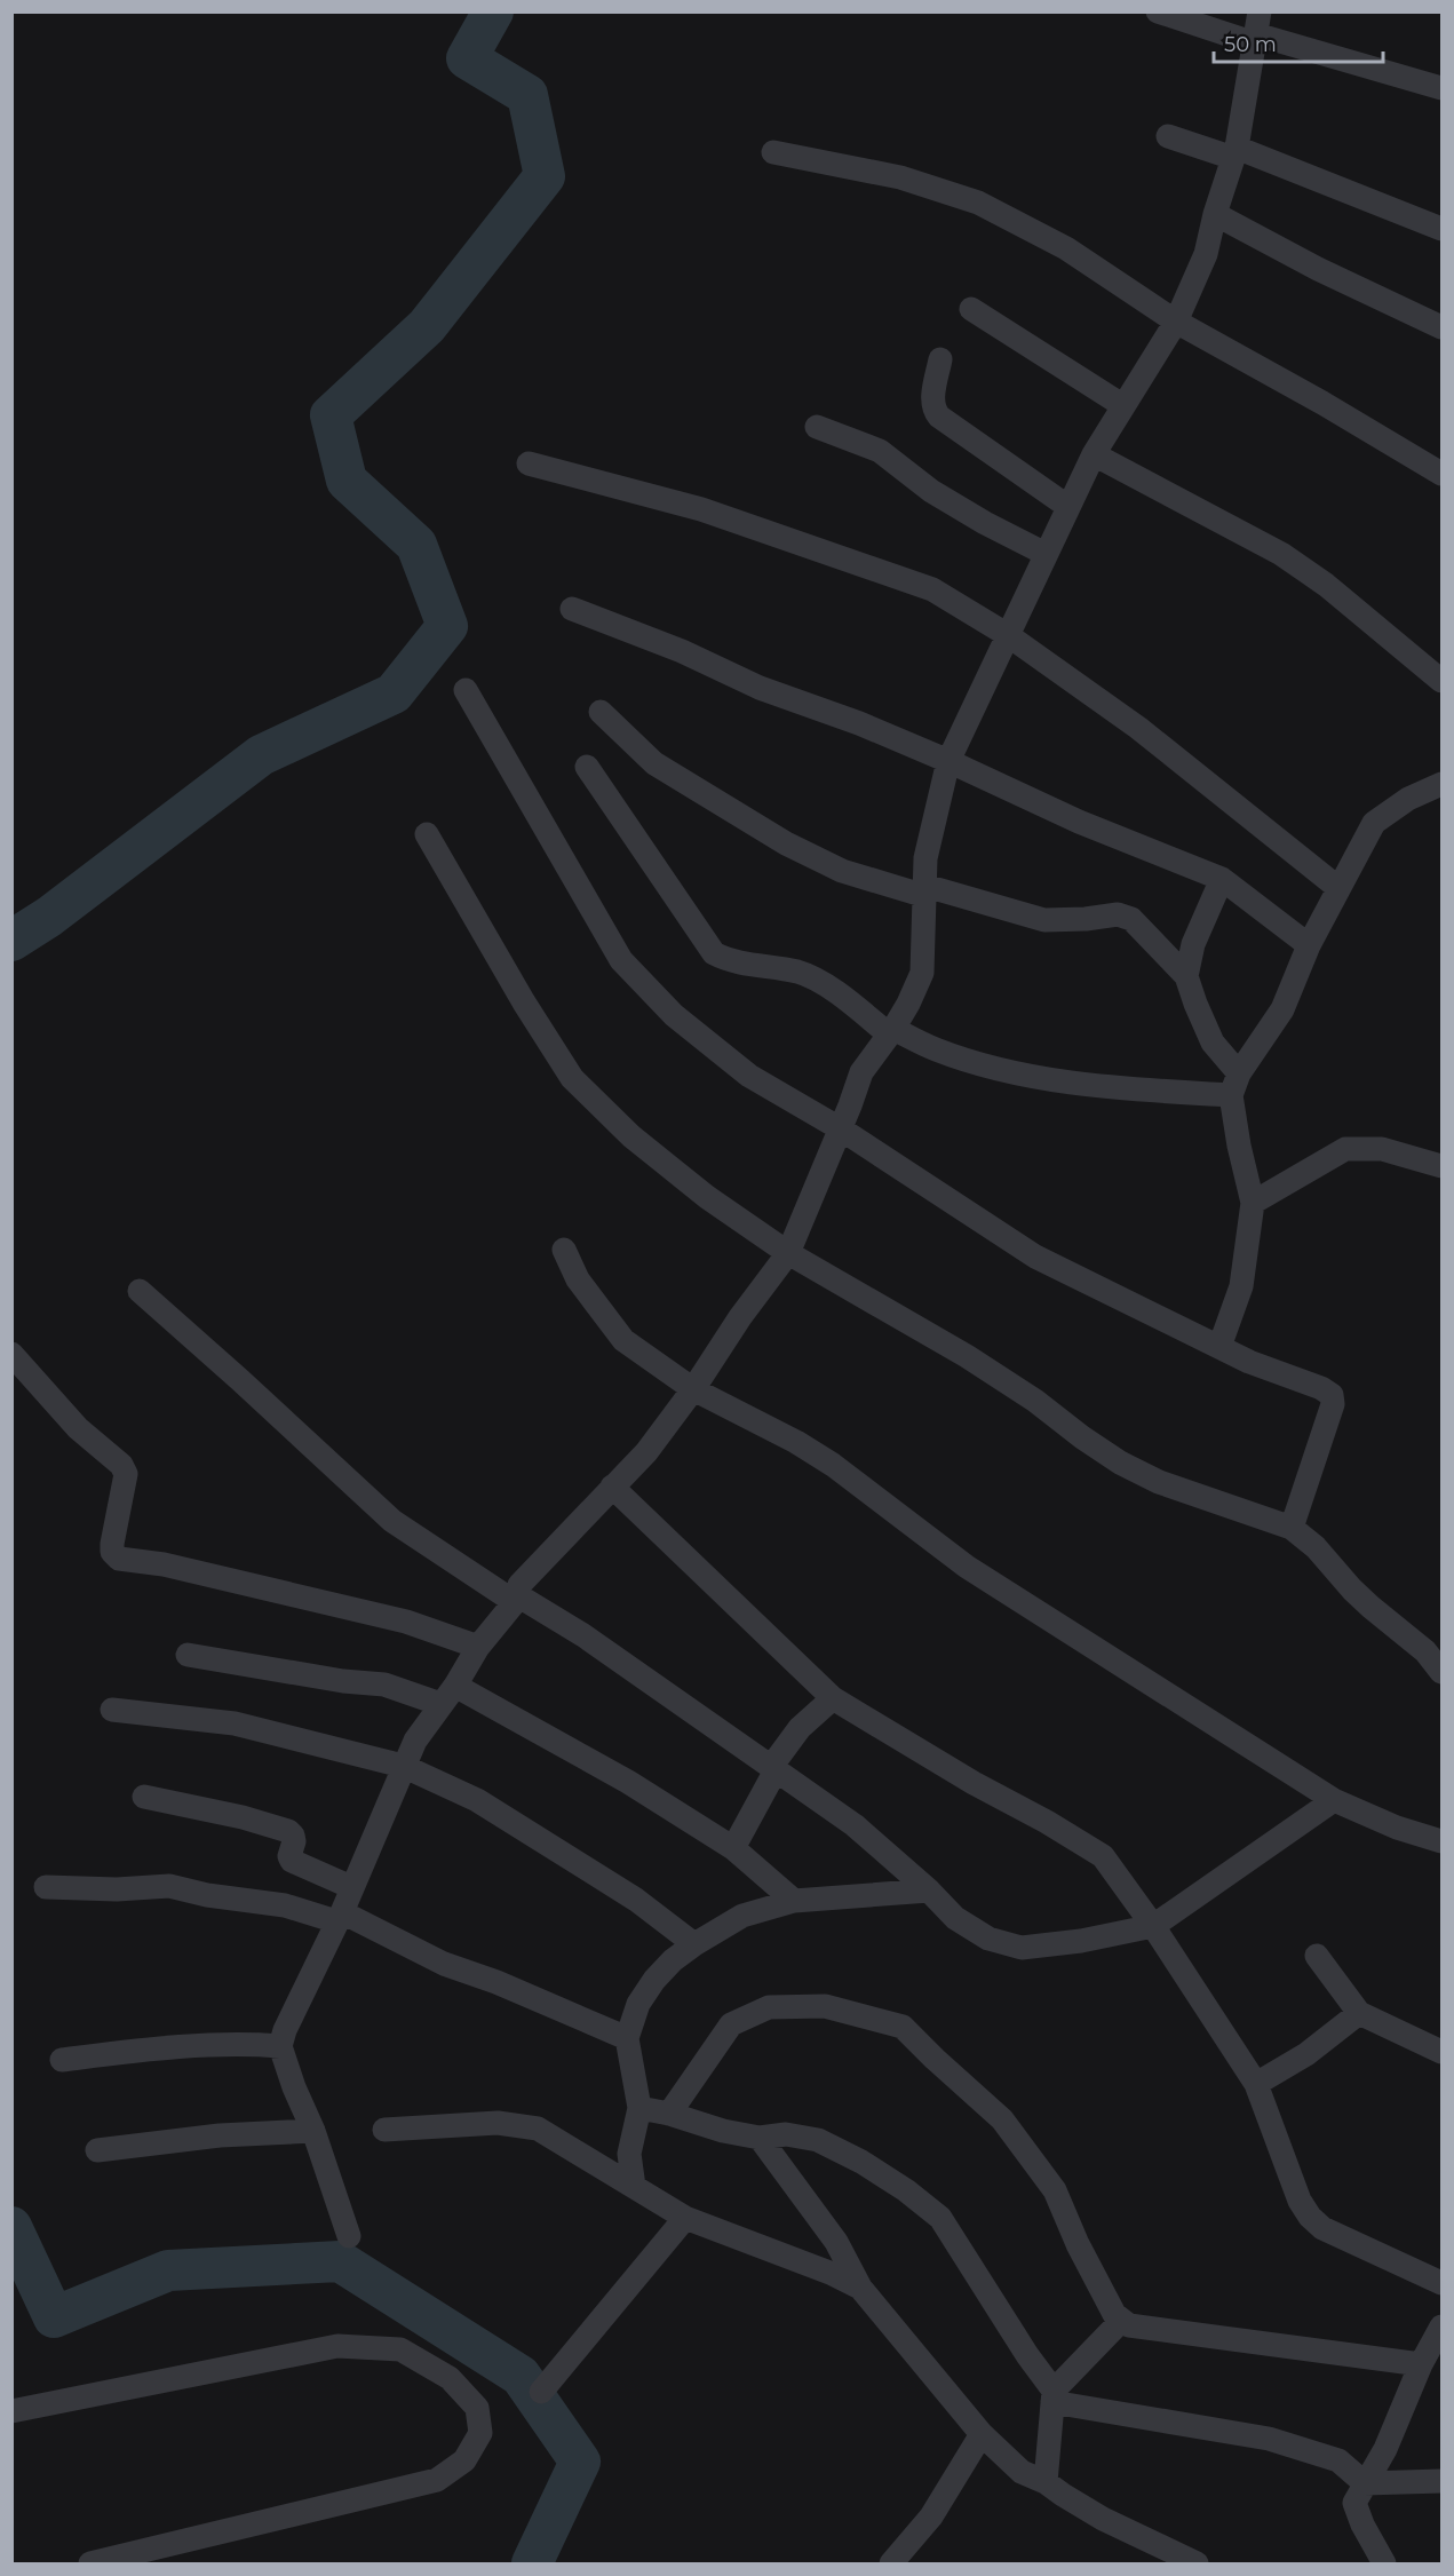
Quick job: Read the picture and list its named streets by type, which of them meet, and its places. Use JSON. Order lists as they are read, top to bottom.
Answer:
{
  "scale_bar": "50 m"
}
